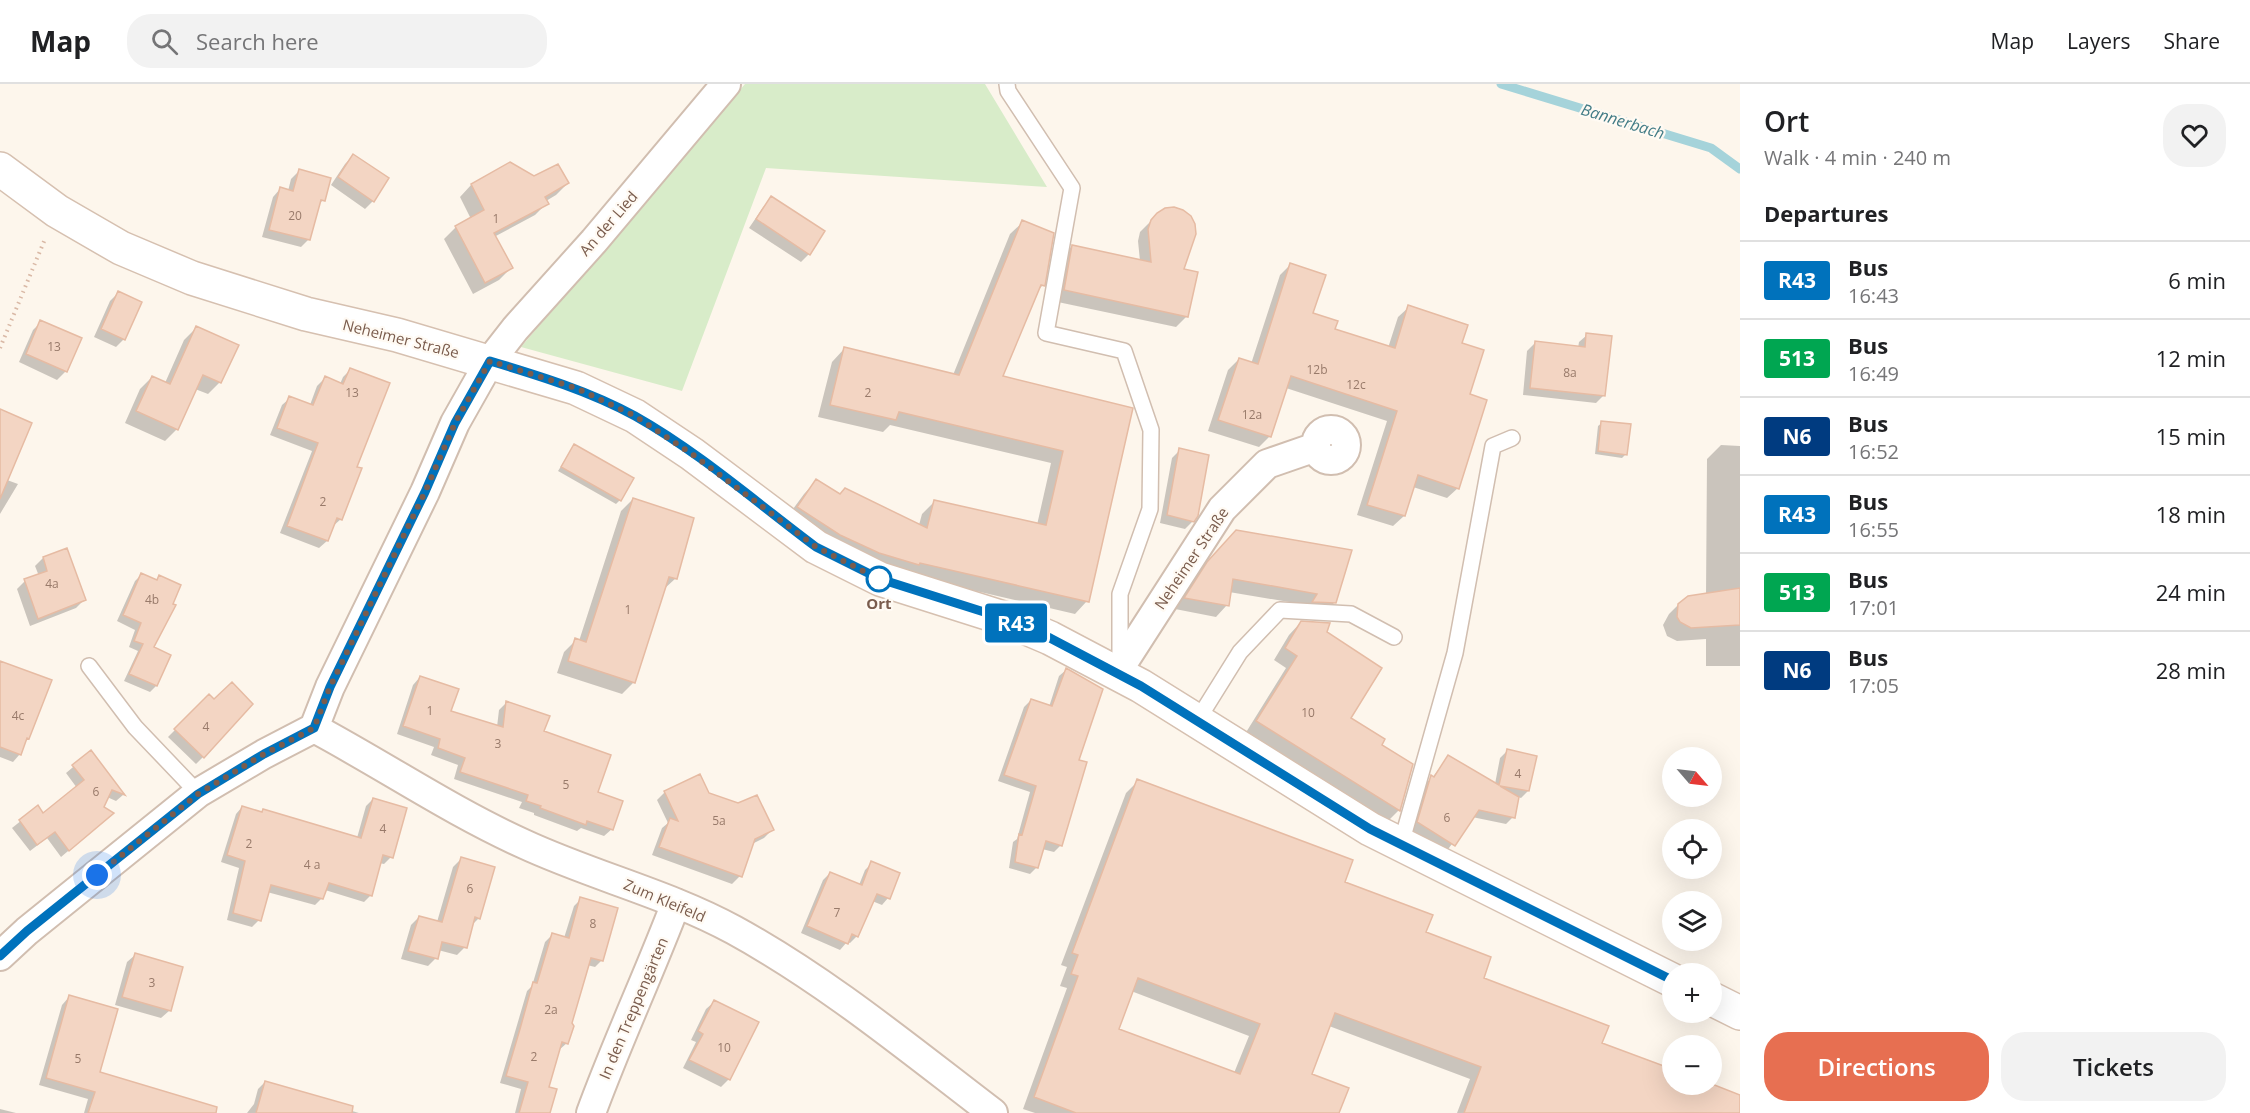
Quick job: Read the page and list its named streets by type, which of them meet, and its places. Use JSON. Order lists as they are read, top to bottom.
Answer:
{
  "streets": {
    "main road": ["Neheimer Straße"],
    "street": ["An der Lied", "Zum Kleifeld", "In den Treppengärten"]
  },
  "crossings": [
    ["An der Lied", "Neheimer Straße"],
    ["An der Lied", "Zum Kleifeld"],
    ["Zum Kleifeld", "In den Treppengärten"]
  ],
  "water": ["Bannerbach"],
  "places": ["Ort"],
  "lines": ["bus line R43"],
  "house_numbers": [
    "20",
    "1",
    "13",
    "12b",
    "8a",
    "12c",
    "13",
    "2",
    "12a",
    "2",
    "4a",
    "4b",
    "1",
    "1",
    "10",
    "4c",
    "4",
    "3",
    "4",
    "5",
    "6",
    "6",
    "5a",
    "4",
    "2",
    "4 a",
    "6",
    "7",
    "8",
    "3",
    "2a",
    "10",
    "2",
    "5"
  ],
  "north": "bottom right",
  "page": {
    "header": "Map",
    "search": "Search here",
    "nav": ["Map", "Layers", "Share"],
    "on_map": "R43",
    "heading": [
      ["Ort", "Walk · 4 min · 240 m"],
      "Departures"
    ],
    "list": [
      {
        "mark": "R43",
        "name": "Bus",
        "note": "16:43",
        "value": "6 min"
      },
      {
        "mark": "513",
        "name": "Bus",
        "note": "16:49",
        "value": "12 min"
      },
      {
        "mark": "N6",
        "name": "Bus",
        "note": "16:52",
        "value": "15 min"
      },
      {
        "mark": "R43",
        "name": "Bus",
        "note": "16:55",
        "value": "18 min"
      },
      {
        "mark": "513",
        "name": "Bus",
        "note": "17:01",
        "value": "24 min"
      },
      {
        "mark": "N6",
        "name": "Bus",
        "note": "17:05",
        "value": "28 min"
      }
    ],
    "map_buttons": ["+", "−"],
    "buttons": ["Directions", "Tickets"]
  }
}
